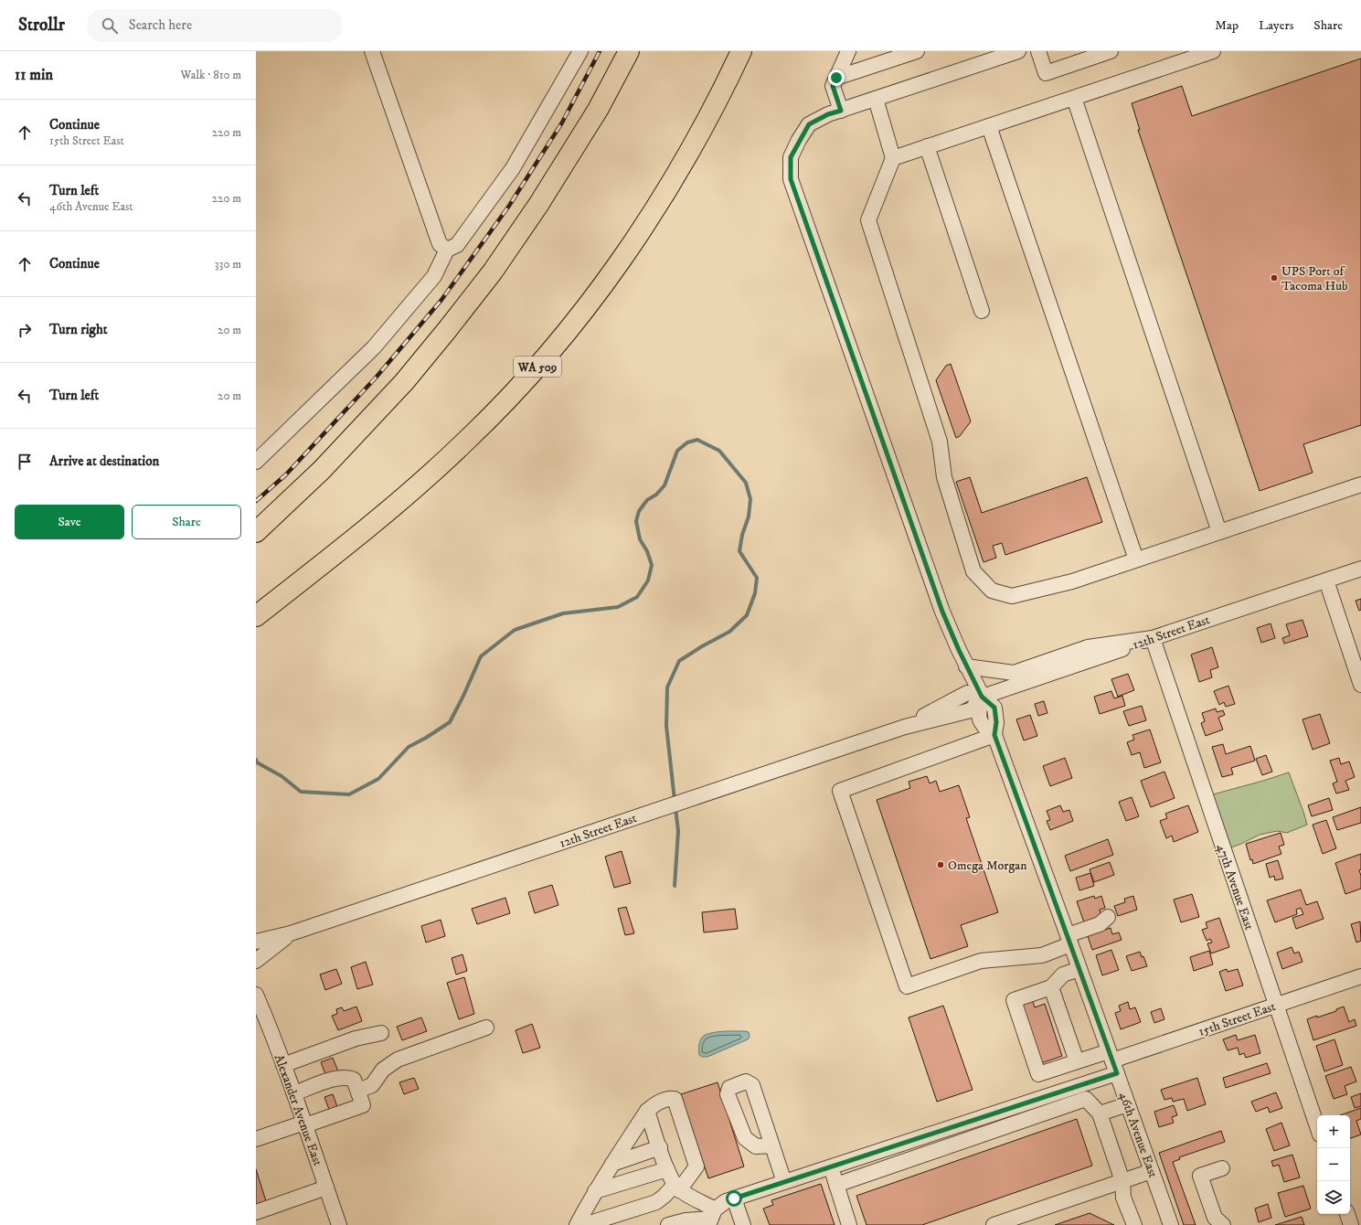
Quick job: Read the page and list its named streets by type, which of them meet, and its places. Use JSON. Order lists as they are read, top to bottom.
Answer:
{
  "streets": {
    "highway": ["WA 509"],
    "street": [
      "12th Street East",
      "47th Avenue East",
      "15th Street East",
      "Alexander Avenue East",
      "46th Avenue East"
    ]
  },
  "crossings": [
    ["12th Street East", "47th Avenue East"],
    ["12th Street East", "46th Avenue East"],
    ["47th Avenue East", "15th Street East"],
    ["15th Street East", "46th Avenue East"]
  ],
  "places": ["UPS Port of Tacoma Hub", "Omega Morgan"],
  "page": {
    "header": "Strollr",
    "search": "Search here",
    "nav": ["Map", "Layers", "Share"],
    "heading": ["11 min", "Walk · 810 m"],
    "list": [
      ["Continue", "15th Street East", "220 m"],
      ["Turn left", "46th Avenue East", "220 m"],
      ["Continue", "330 m"],
      ["Turn right", "20 m"],
      ["Turn left", "20 m"],
      "Arrive at destination"
    ],
    "buttons": ["Save", "Share"],
    "map_buttons": ["+", "−"]
  }
}
